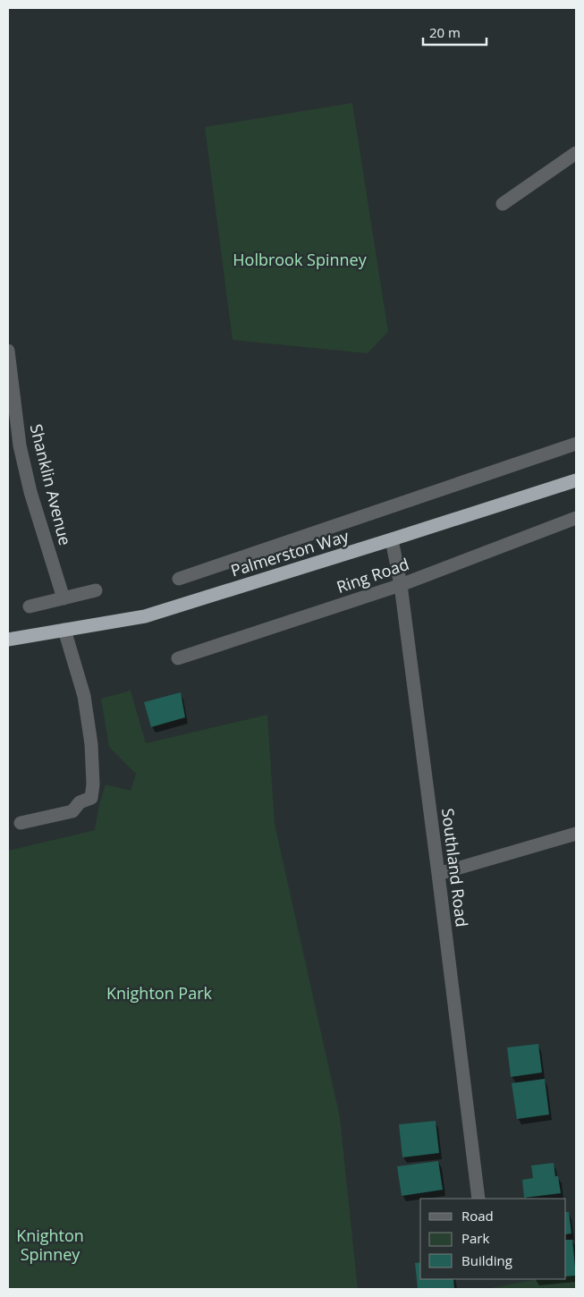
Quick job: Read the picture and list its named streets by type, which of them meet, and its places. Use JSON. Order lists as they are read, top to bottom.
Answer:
{
  "streets": {
    "highway": ["Palmerston Way"],
    "street": ["Shanklin Avenue", "Ring Road", "Southland Road"]
  },
  "crossings": [
    ["Palmerston Way", "Southland Road"],
    ["Ring Road", "Southland Road"]
  ],
  "parks": ["Holbrook Spinney", "Knighton Park", "Knighton Spinney"],
  "legend": ["Road", "Park", "Building"],
  "scale_bar": "20 m"
}
